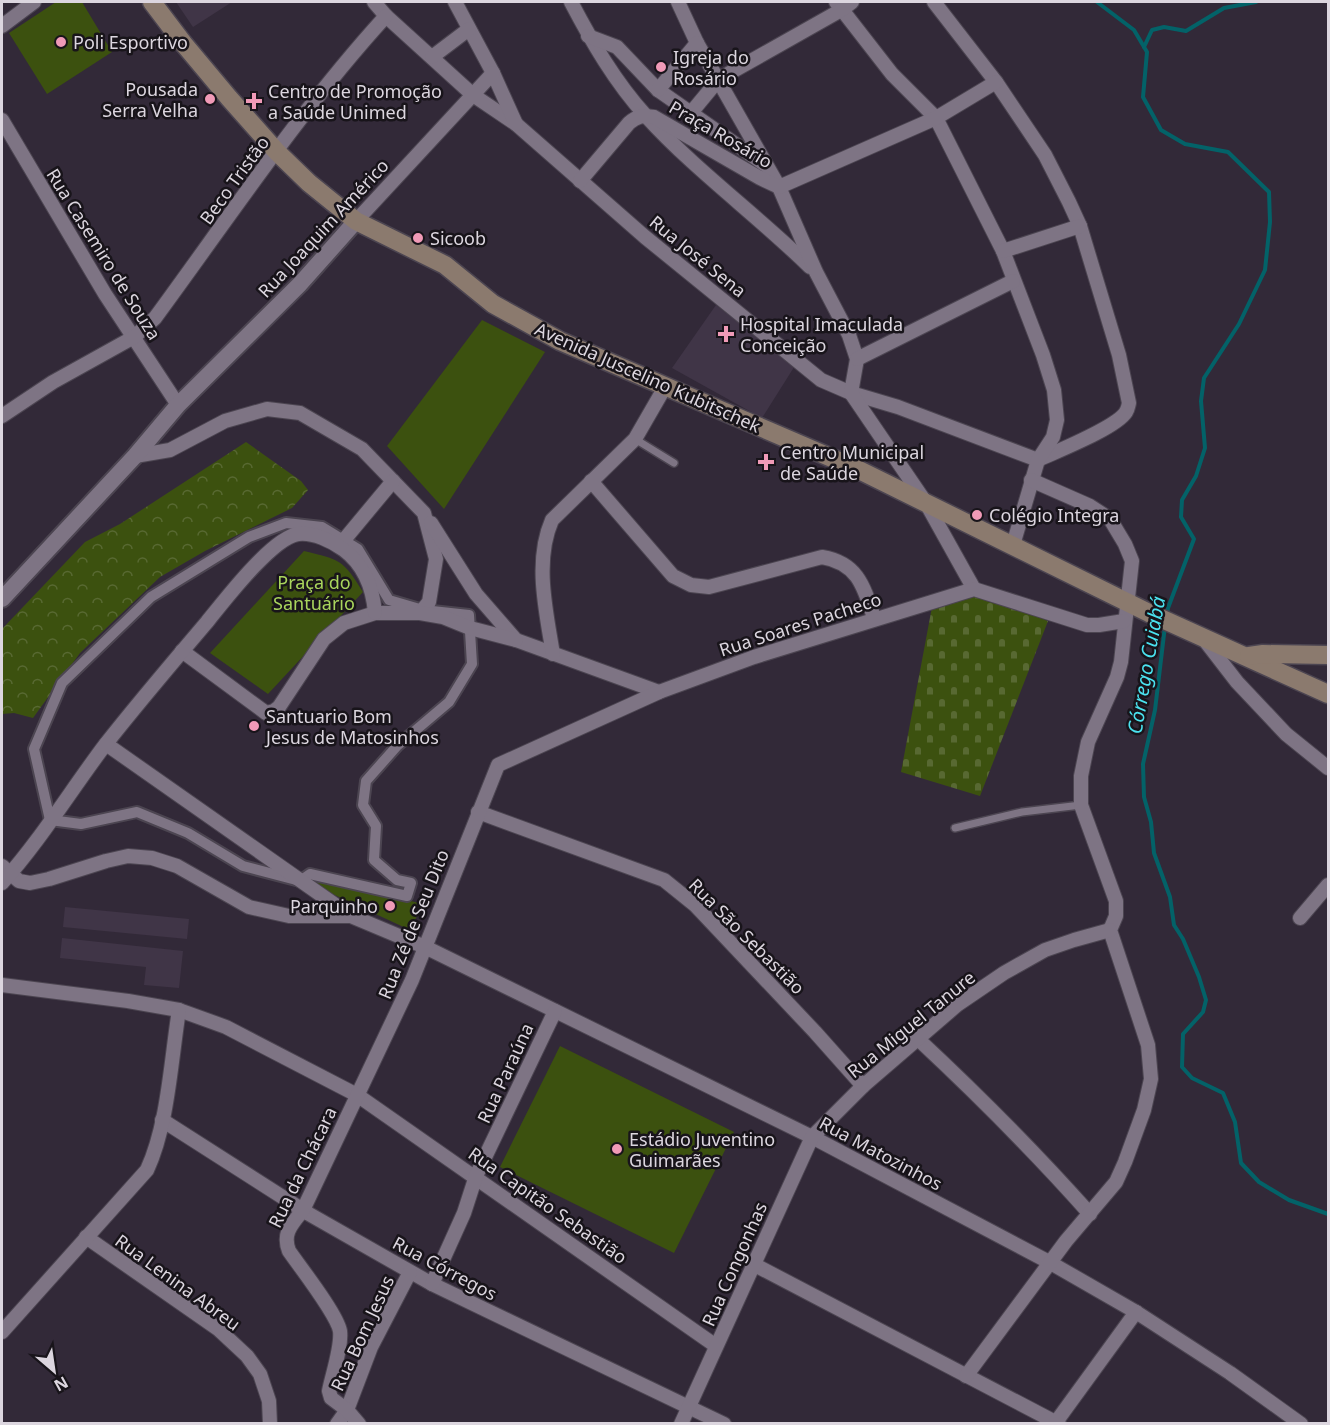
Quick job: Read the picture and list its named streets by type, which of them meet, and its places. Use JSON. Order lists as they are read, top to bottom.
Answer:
{
  "streets": {
    "main road": ["Avenida Juscelino Kubitschek"],
    "street": [
      "Praça Rosário",
      "Beco Tristão",
      "Rua Joaquim Américo",
      "Rua Casemiro de Souza",
      "Rua José Sena",
      "Rua Soares Pacheco",
      "Rua Zé de Seu Dito",
      "Rua São Sebastião",
      "Rua Miguel Tanure",
      "Rua Paraúna",
      "Rua Matozinhos",
      "Rua da Chácara",
      "Rua Capitão Sebastião",
      "Rua Congonhas",
      "Rua Córregos",
      "Rua Lenina Abreu",
      "Rua Bom Jesus"
    ]
  },
  "crossings": [
    ["Beco Tristão", "Rua Casemiro de Souza"],
    ["Beco Tristão", "Rua José Sena"],
    ["Beco Tristão", "Avenida Juscelino Kubitschek"],
    ["Rua Joaquim Américo", "Rua Casemiro de Souza"],
    ["Rua Joaquim Américo", "Rua José Sena"],
    ["Rua Joaquim Américo", "Avenida Juscelino Kubitschek"],
    ["Rua Soares Pacheco", "Rua Zé de Seu Dito"],
    ["Rua Zé de Seu Dito", "Rua São Sebastião"],
    ["Rua Zé de Seu Dito", "Rua Matozinhos"],
    ["Rua Zé de Seu Dito", "Rua da Chácara"],
    ["Rua Zé de Seu Dito", "Rua Capitão Sebastião"],
    ["Rua São Sebastião", "Rua Miguel Tanure"],
    ["Rua Miguel Tanure", "Rua Matozinhos"],
    ["Rua Miguel Tanure", "Rua Congonhas"],
    ["Rua Paraúna", "Rua Matozinhos"],
    ["Rua Paraúna", "Rua Capitão Sebastião"],
    ["Rua Paraúna", "Rua Córregos"],
    ["Rua Matozinhos", "Rua Congonhas"],
    ["Rua da Chácara", "Rua Capitão Sebastião"],
    ["Rua da Chácara", "Rua Córregos"],
    ["Rua da Chácara", "Rua Bom Jesus"],
    ["Rua Capitão Sebastião", "Rua Congonhas"],
    ["Rua Congonhas", "Rua Córregos"],
    ["Rua Córregos", "Rua Bom Jesus"]
  ],
  "water": ["Córrego Cuiabá"],
  "parks": ["Praça do Santuário"],
  "places": {
    "other": [
      "Poli Esportivo",
      "Igreja do Rosário",
      "Pousada Serra Velha",
      "Sicoob",
      "Colégio Integra",
      "Santuario Bom Jesus de Matosinhos",
      "Parquinho",
      "Estádio Juventino Guimarães"
    ],
    "health": ["Centro de Promoção a Saúde Unimed", "Hospital Imaculada Conceição", "Centro Municipal de Saúde"]
  },
  "north": "bottom right"
}
